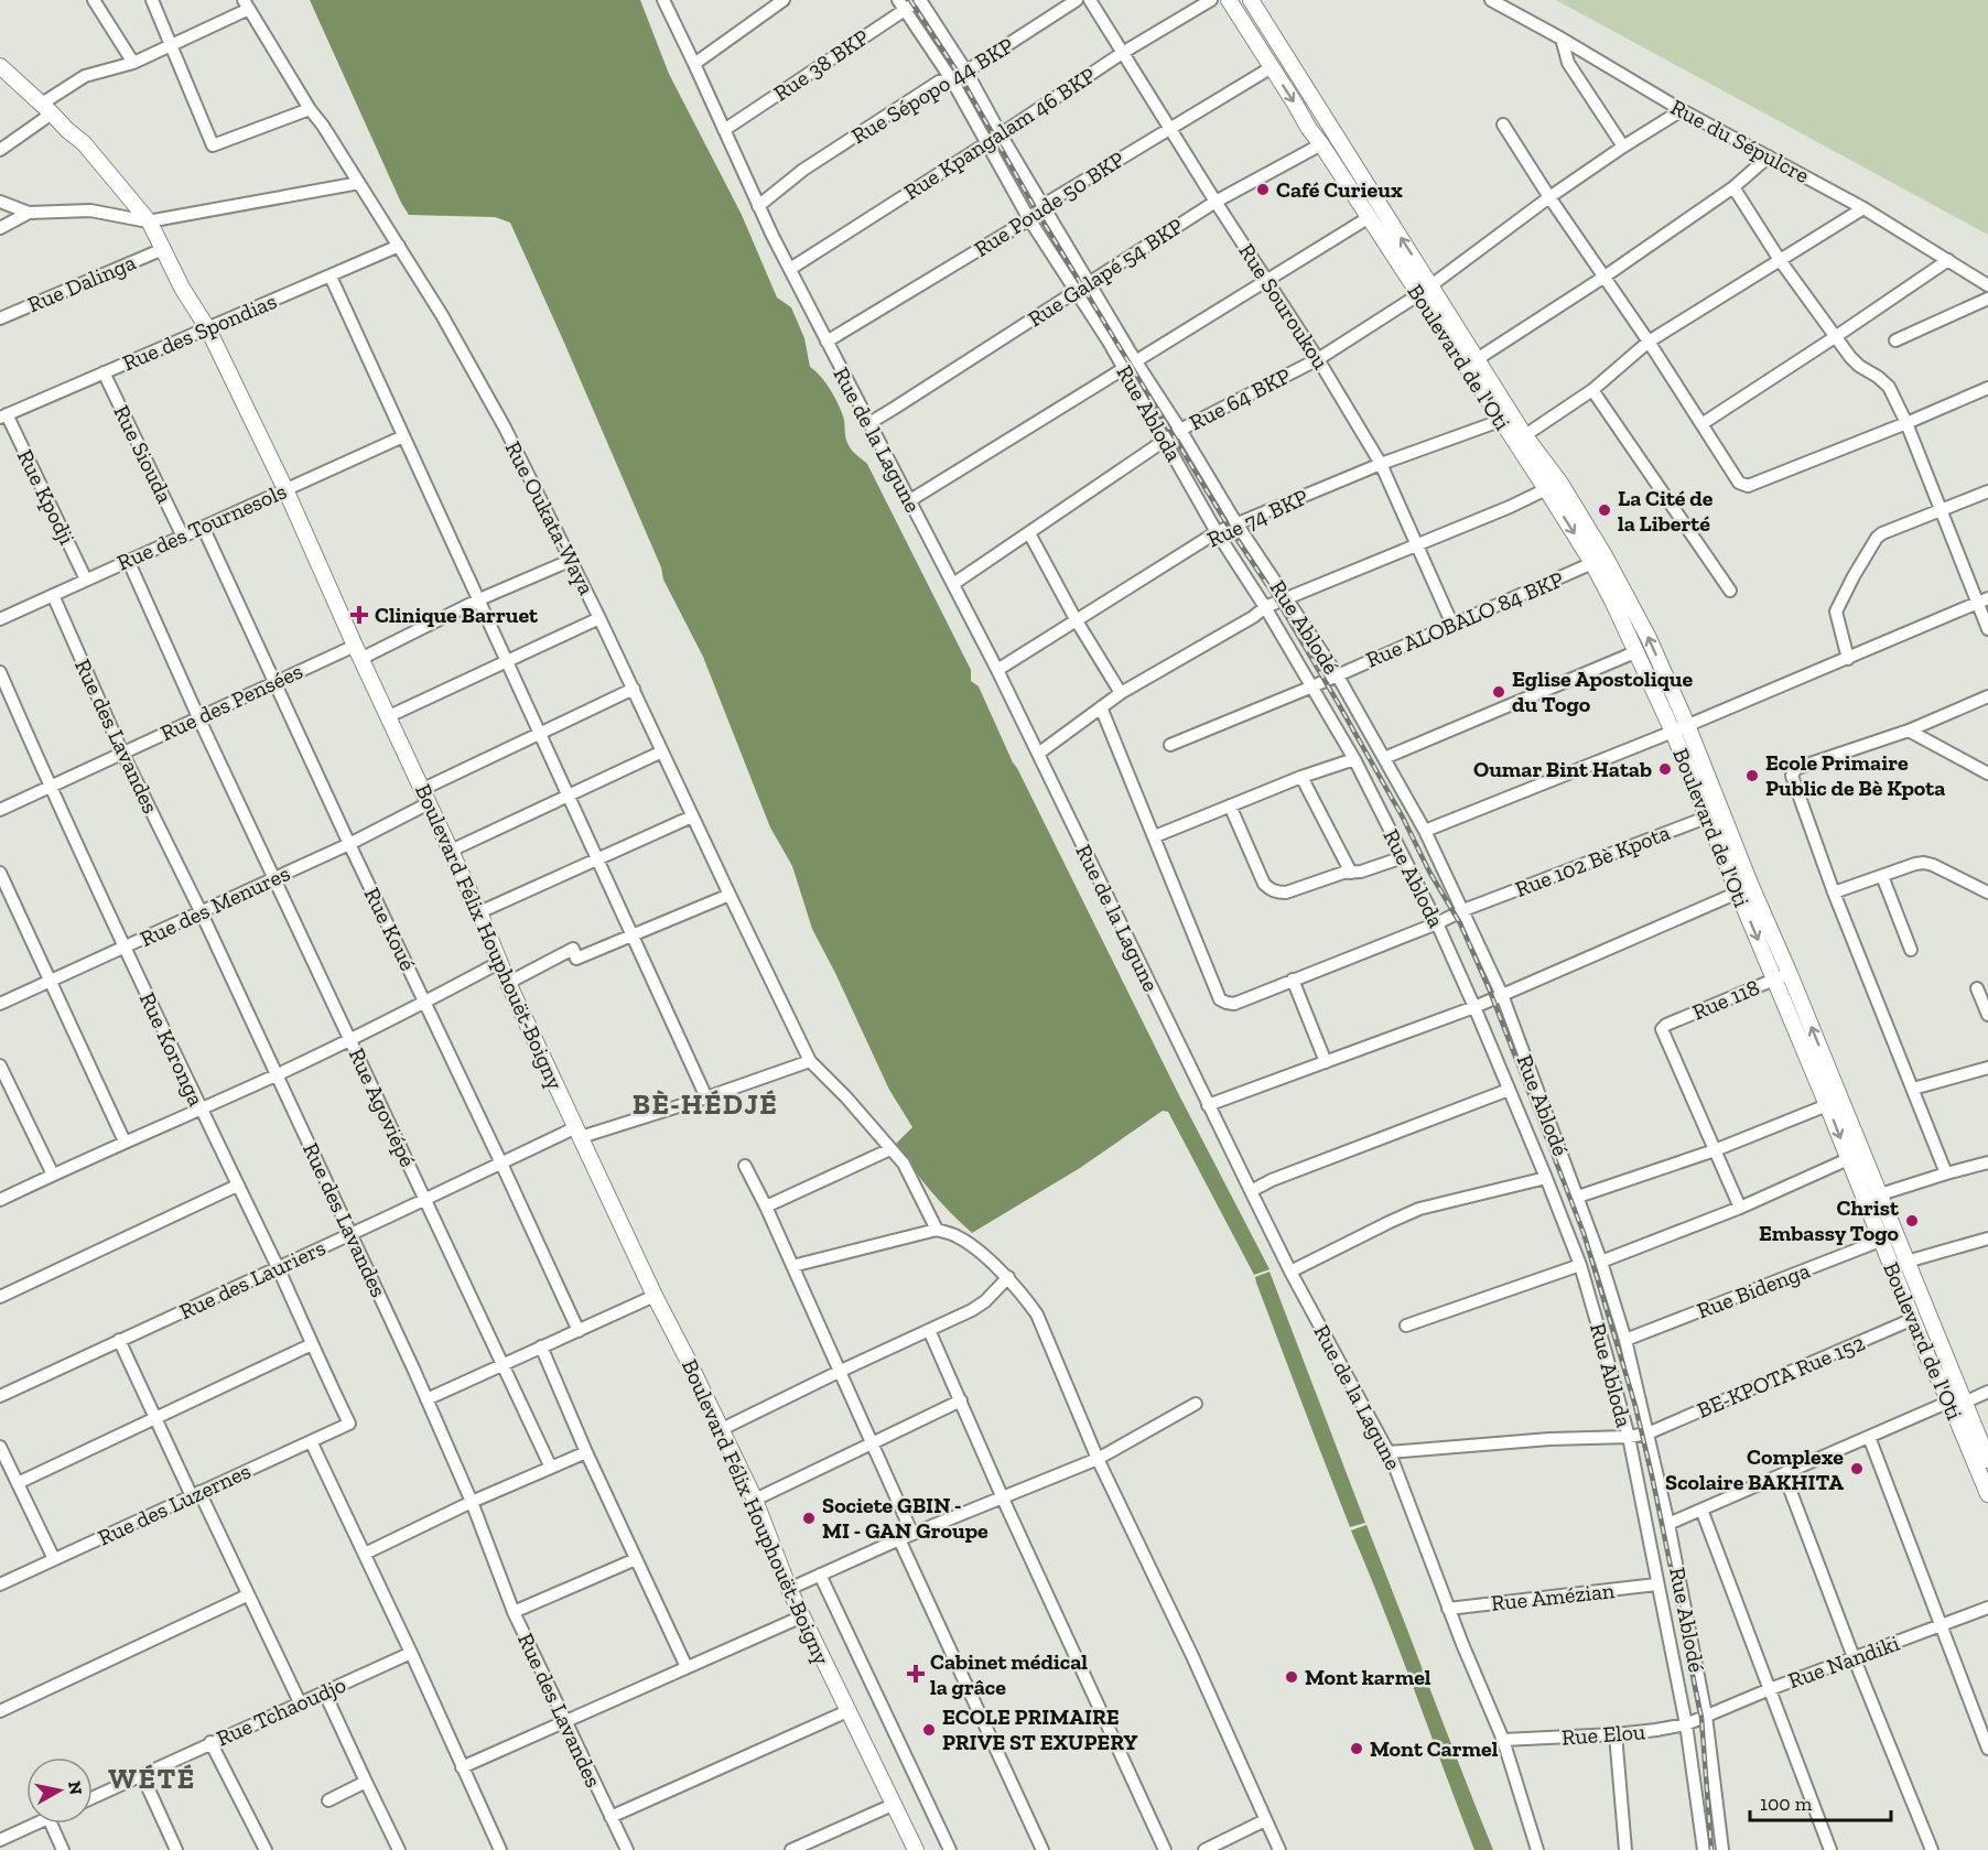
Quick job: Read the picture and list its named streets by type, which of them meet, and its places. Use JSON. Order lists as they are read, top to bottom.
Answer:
{
  "streets": {
    "main road": ["Boulevard de l'Oti", "Boulevard Félix Houphouët-Boigny"],
    "street": [
      "Rue 38 BKP",
      "Rue Sépopo 44 BKP",
      "Rue Kpangalam 46 BKP",
      "Rue du Sépulcre",
      "Rue Poude 50 BKP",
      "Rue Galapé 54 BKP",
      "Rue Dalinga",
      "Rue Souroukou",
      "Rue des Spondias",
      "Rue 64 BKP",
      "Rue Abloda",
      "Rue de la Lagune",
      "Rue Siouda",
      "Rue Kpodji",
      "Rue Oukata-Waya",
      "Rue 74 BKP",
      "Rue des Tournesols",
      "Rue ALOBALO 84 BKP",
      "Rue Ablodé",
      "Rue des Pensées",
      "Rue des Lavandes",
      "Rue 102 Bè Kpota",
      "Rue des Menures",
      "Rue Koué",
      "Rue 118",
      "Rue Koronga",
      "Rue Agoviépé",
      "Rue des Lauriers",
      "Rue Bidenga",
      "BE-KPOTA Rue 152",
      "Rue des Luzernes",
      "Rue Amézian",
      "Rue Nandiki",
      "Rue Tchaoudjo",
      "Rue Elou"
    ]
  },
  "crossings": [
    ["Rue 38 BKP", "Rue Abloda"],
    ["Rue 38 BKP", "Rue de la Lagune"],
    ["Rue 38 BKP", "Rue Ablodé"],
    ["Rue Sépopo 44 BKP", "Rue Abloda"],
    ["Rue Sépopo 44 BKP", "Rue de la Lagune"],
    ["Rue Sépopo 44 BKP", "Rue Ablodé"],
    ["Rue Kpangalam 46 BKP", "Rue Souroukou"],
    ["Rue Kpangalam 46 BKP", "Rue Abloda"],
    ["Rue Kpangalam 46 BKP", "Rue de la Lagune"],
    ["Rue Kpangalam 46 BKP", "Rue Ablodé"],
    ["Rue du Sépulcre", "Rue 64 BKP"],
    ["Rue Poude 50 BKP", "Rue Souroukou"],
    ["Rue Poude 50 BKP", "Boulevard de l'Oti"],
    ["Rue Poude 50 BKP", "Rue Abloda"],
    ["Rue Poude 50 BKP", "Rue de la Lagune"],
    ["Rue Poude 50 BKP", "Rue Ablodé"],
    ["Rue Galapé 54 BKP", "Rue Souroukou"],
    ["Rue Galapé 54 BKP", "Boulevard de l'Oti"],
    ["Rue Galapé 54 BKP", "Rue Abloda"],
    ["Rue Galapé 54 BKP", "Rue de la Lagune"],
    ["Rue Galapé 54 BKP", "Rue Ablodé"],
    ["Rue Dalinga", "Boulevard Félix Houphouët-Boigny"],
    ["Rue Souroukou", "Rue 64 BKP"],
    ["Rue Souroukou", "Rue 74 BKP"],
    ["Rue Souroukou", "Rue ALOBALO 84 BKP"],
    ["Rue des Spondias", "Rue Siouda"],
    ["Rue des Spondias", "Rue Kpodji"],
    ["Rue des Spondias", "Rue Oukata-Waya"],
    ["Rue des Spondias", "Boulevard Félix Houphouët-Boigny"],
    ["Boulevard de l'Oti", "Rue 64 BKP"],
    ["Boulevard de l'Oti", "Rue 74 BKP"],
    ["Boulevard de l'Oti", "Rue ALOBALO 84 BKP"],
    ["Boulevard de l'Oti", "Rue 102 Bè Kpota"],
    ["Boulevard de l'Oti", "Rue 118"],
    ["Boulevard de l'Oti", "Rue Bidenga"],
    ["Boulevard de l'Oti", "BE-KPOTA Rue 152"],
    ["Rue 64 BKP", "Rue Abloda"],
    ["Rue 64 BKP", "Rue de la Lagune"],
    ["Rue 64 BKP", "Rue Ablodé"],
    ["Rue Abloda", "Rue 74 BKP"],
    ["Rue Abloda", "Rue ALOBALO 84 BKP"],
    ["Rue Abloda", "Rue 102 Bè Kpota"],
    ["Rue Abloda", "BE-KPOTA Rue 152"],
    ["Rue Abloda", "Rue Amézian"],
    ["Rue Abloda", "Rue Elou"],
    ["Rue de la Lagune", "Rue 74 BKP"],
    ["Rue de la Lagune", "BE-KPOTA Rue 152"],
    ["Rue de la Lagune", "Rue Amézian"],
    ["Rue de la Lagune", "Rue Elou"],
    ["Rue Siouda", "Rue des Tournesols"],
    ["Rue Kpodji", "Rue des Tournesols"],
    ["Rue Oukata-Waya", "Rue des Pensées"],
    ["Rue Oukata-Waya", "Rue des Menures"],
    ["Rue Oukata-Waya", "Rue des Lauriers"],
    ["Rue 74 BKP", "Rue Ablodé"],
    ["Rue des Tournesols", "Rue des Lavandes"],
    ["Rue des Tournesols", "Rue Koué"],
    ["Rue des Tournesols", "Boulevard Félix Houphouët-Boigny"],
    ["Rue des Tournesols", "Rue Agoviépé"],
    ["Rue ALOBALO 84 BKP", "Rue Ablodé"],
    ["Rue Ablodé", "Rue 102 Bè Kpota"],
    ["Rue Ablodé", "Rue Bidenga"],
    ["Rue Ablodé", "BE-KPOTA Rue 152"],
    ["Rue Ablodé", "Rue Nandiki"],
    ["Rue Ablodé", "Rue Elou"],
    ["Rue des Pensées", "Rue des Lavandes"],
    ["Rue des Pensées", "Rue Koué"],
    ["Rue des Pensées", "Boulevard Félix Houphouët-Boigny"],
    ["Rue des Pensées", "Rue Koronga"],
    ["Rue des Pensées", "Rue Agoviépé"],
    ["Rue des Lavandes", "Rue des Menures"],
    ["Rue des Lavandes", "Rue des Lauriers"],
    ["Rue des Menures", "Rue Koué"],
    ["Rue des Menures", "Boulevard Félix Houphouët-Boigny"],
    ["Rue des Menures", "Rue Koronga"],
    ["Rue des Menures", "Rue Agoviépé"],
    ["Rue Koué", "Rue des Lauriers"],
    ["Boulevard Félix Houphouët-Boigny", "Rue des Lauriers"],
    ["Rue Koronga", "Rue des Lauriers"],
    ["Rue Koronga", "Rue des Luzernes"],
    ["Rue Agoviépé", "Rue des Lauriers"],
    ["Rue Nandiki", "Rue Elou"]
  ],
  "districts": ["BÈ-HÉDJÉ", "WÉTÉ"],
  "places": {
    "other": [
      "Café Curieux",
      "La Cité de la Liberté",
      "Eglise Apostolique du Togo",
      "Oumar Bint Hatab",
      "Ecole Primaire Public de Bè Kpota",
      "Christ Embassy Togo",
      "Complexe Scolaire BAKHITA",
      "Societe GBIN - MI - GAN Groupe",
      "Mont karmel",
      "ECOLE PRIMAIRE PRIVE ST EXUPERY",
      "Mont Carmel"
    ],
    "health": ["Clinique Barruet", "Cabinet médical la grâce"]
  },
  "scale_bar": "100 m",
  "north": "right"
}
